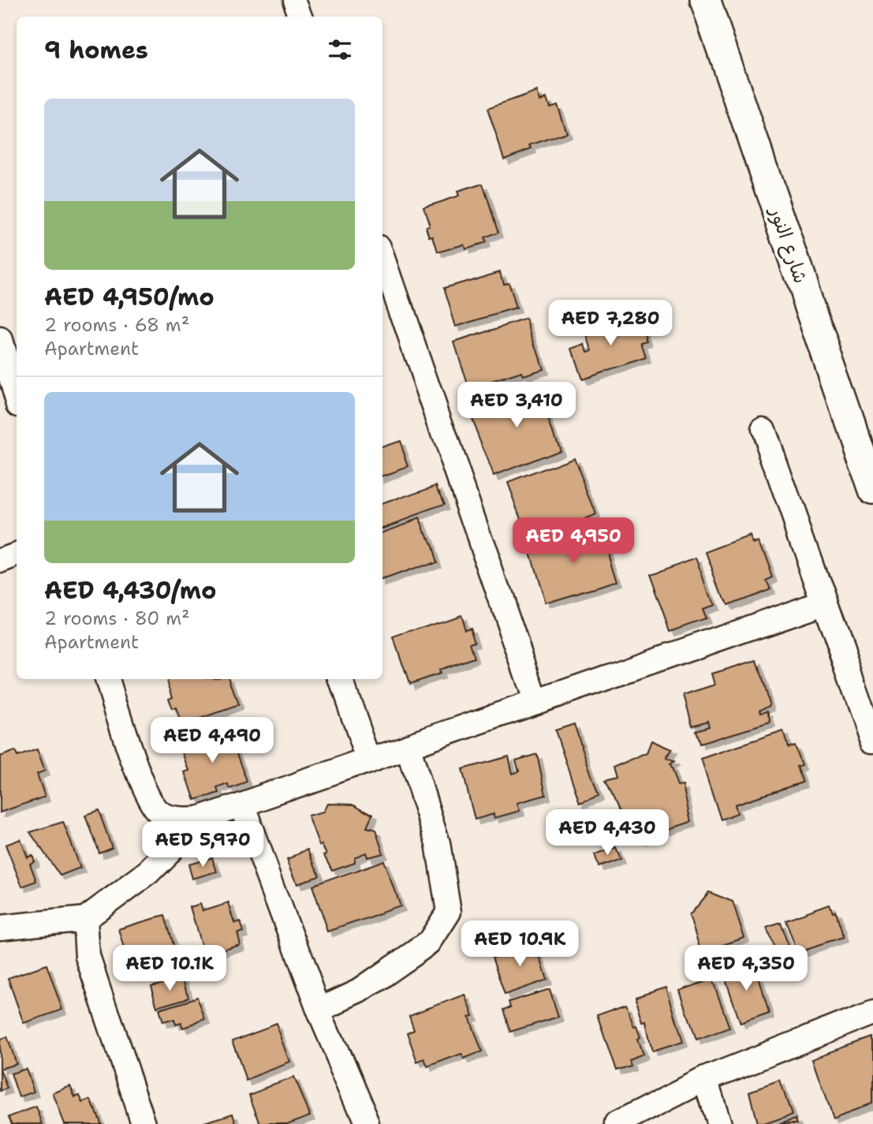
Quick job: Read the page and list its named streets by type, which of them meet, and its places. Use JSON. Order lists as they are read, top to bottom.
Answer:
{
  "streets": {
    "street": ["شارع النور"]
  },
  "page": {
    "heading": "9 homes",
    "list": [
      {
        "name": "AED 4,950/mo",
        "note": "2 rooms · 68 m² · Apartment"
      },
      {
        "name": "AED 4,430/mo",
        "note": "2 rooms · 80 m² · Apartment"
      }
    ],
    "price": [
      "AED 7,280",
      "AED 3,410",
      "AED 4,950",
      "AED 4,490",
      "AED 4,430",
      "AED 5,970",
      "AED 10.9K",
      "AED 10.1K",
      "AED 4,350"
    ]
  }
}
